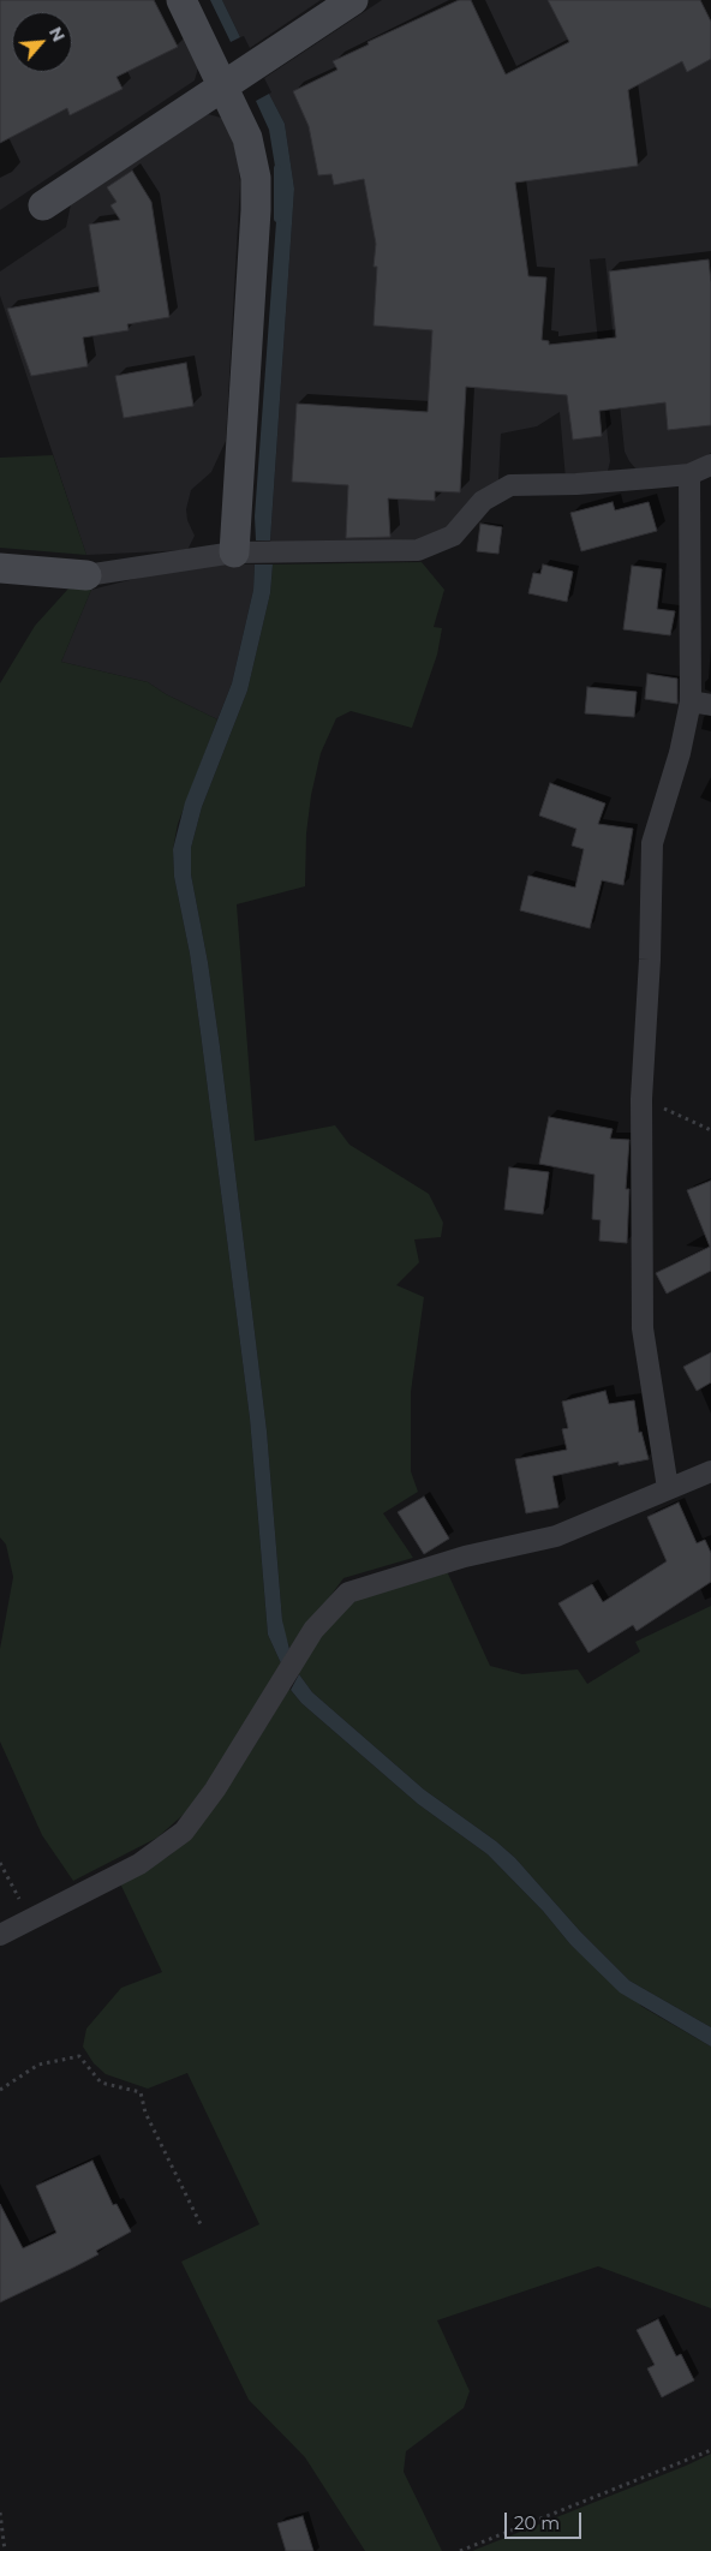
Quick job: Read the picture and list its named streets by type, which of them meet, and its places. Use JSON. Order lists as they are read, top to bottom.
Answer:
{
  "scale_bar": "20 m",
  "north": "top right"
}
